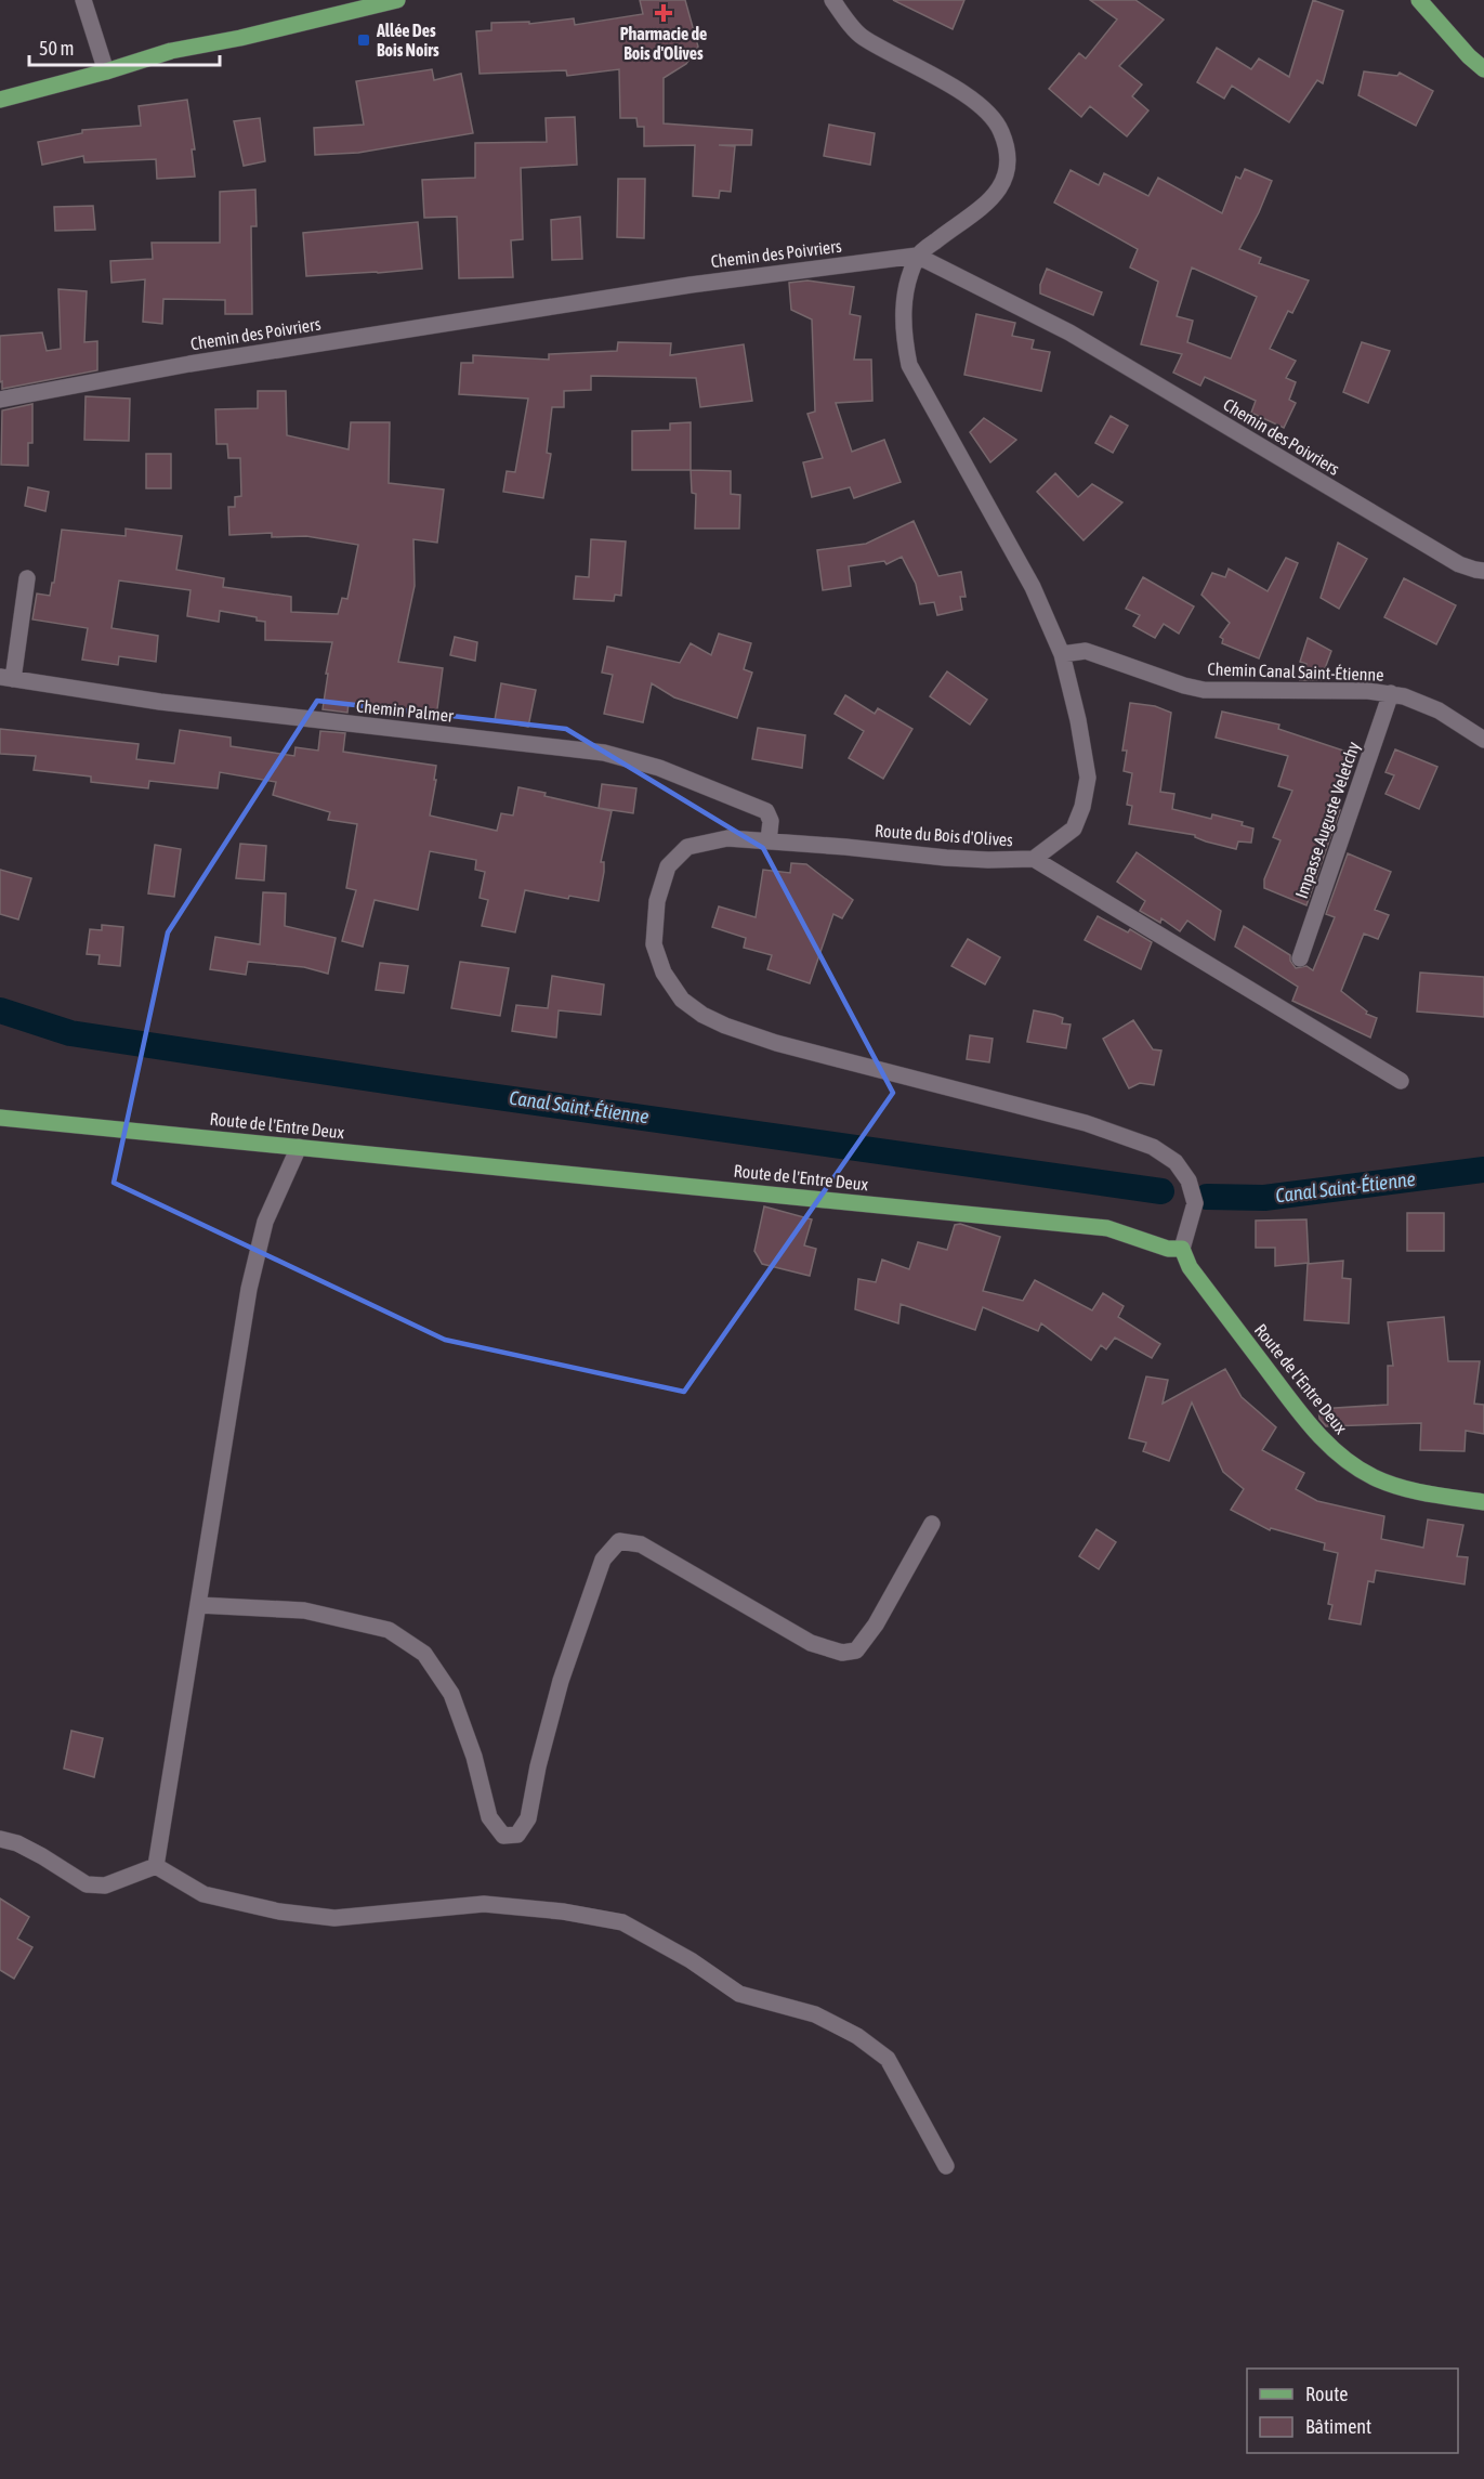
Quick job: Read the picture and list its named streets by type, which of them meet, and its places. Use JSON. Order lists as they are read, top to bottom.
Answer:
{
  "streets": {
    "main road": ["Route de l'Entre Deux"],
    "street": [
      "Chemin des Poivriers",
      "Chemin Canal Saint-Étienne",
      "Chemin Palmer",
      "Impasse Auguste Veletchy",
      "Route du Bois d'Olives"
    ]
  },
  "crossings": [
    ["Chemin des Poivriers", "Route du Bois d'Olives"],
    ["Chemin Canal Saint-Étienne", "Impasse Auguste Veletchy"],
    ["Chemin Canal Saint-Étienne", "Route du Bois d'Olives"],
    ["Chemin Palmer", "Route du Bois d'Olives"],
    ["Route du Bois d'Olives", "Route de l'Entre Deux"]
  ],
  "water": ["Canal Saint-Étienne"],
  "places": {
    "health": ["Pharmacie de Bois d'Olives"],
    "transit": ["Allée Des Bois Noirs"]
  },
  "legend": ["Route", "Bâtiment"],
  "scale_bar": "50 m"
}
